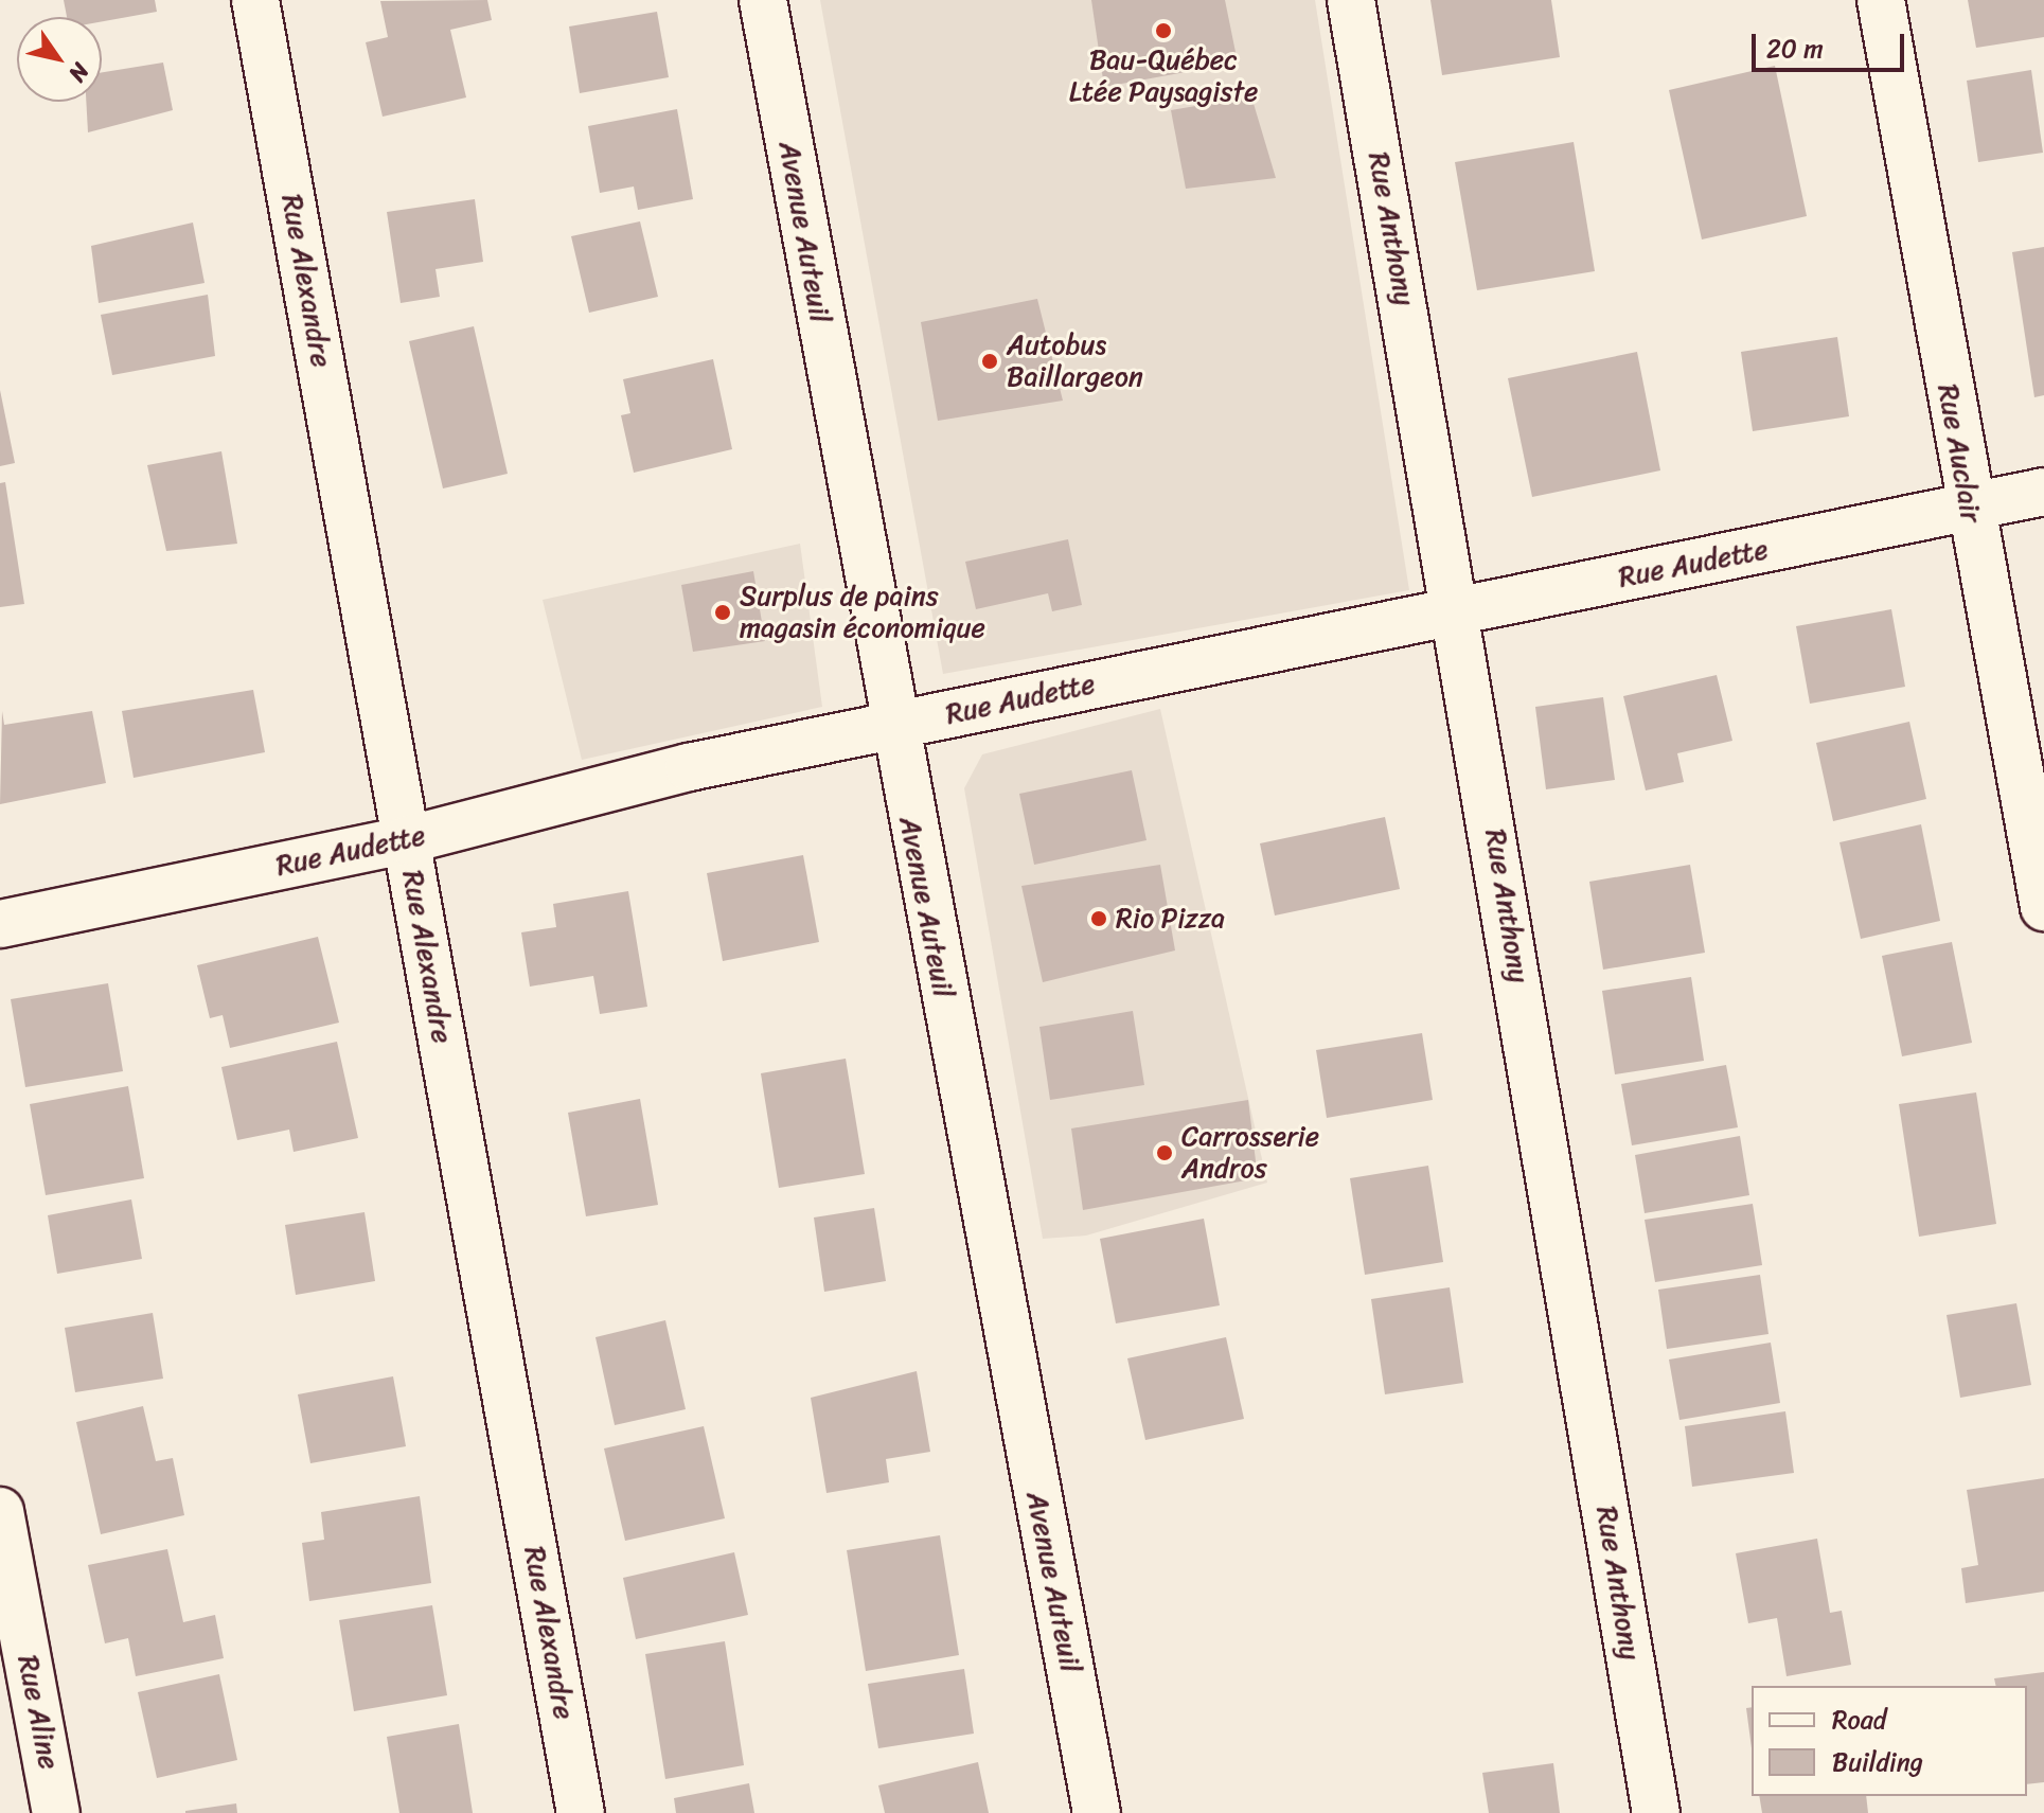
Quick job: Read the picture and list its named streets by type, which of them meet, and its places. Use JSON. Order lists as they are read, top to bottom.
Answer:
{
  "streets": {
    "street": [
      "Rue Anthony",
      "Avenue Auteuil",
      "Rue Alexandre",
      "Rue Auclair",
      "Rue Audette",
      "Rue Aline"
    ]
  },
  "crossings": [
    ["Rue Anthony", "Rue Audette"],
    ["Avenue Auteuil", "Rue Audette"],
    ["Rue Alexandre", "Rue Audette"],
    ["Rue Auclair", "Rue Audette"]
  ],
  "places": [
    "Bau-Québec Ltée Paysagiste",
    "Autobus Baillargeon",
    "Surplus de pains magasin économique",
    "Rio Pizza",
    "Carrosserie Andros"
  ],
  "legend": ["Road", "Building"],
  "scale_bar": "20 m",
  "north": "bottom right"
}
